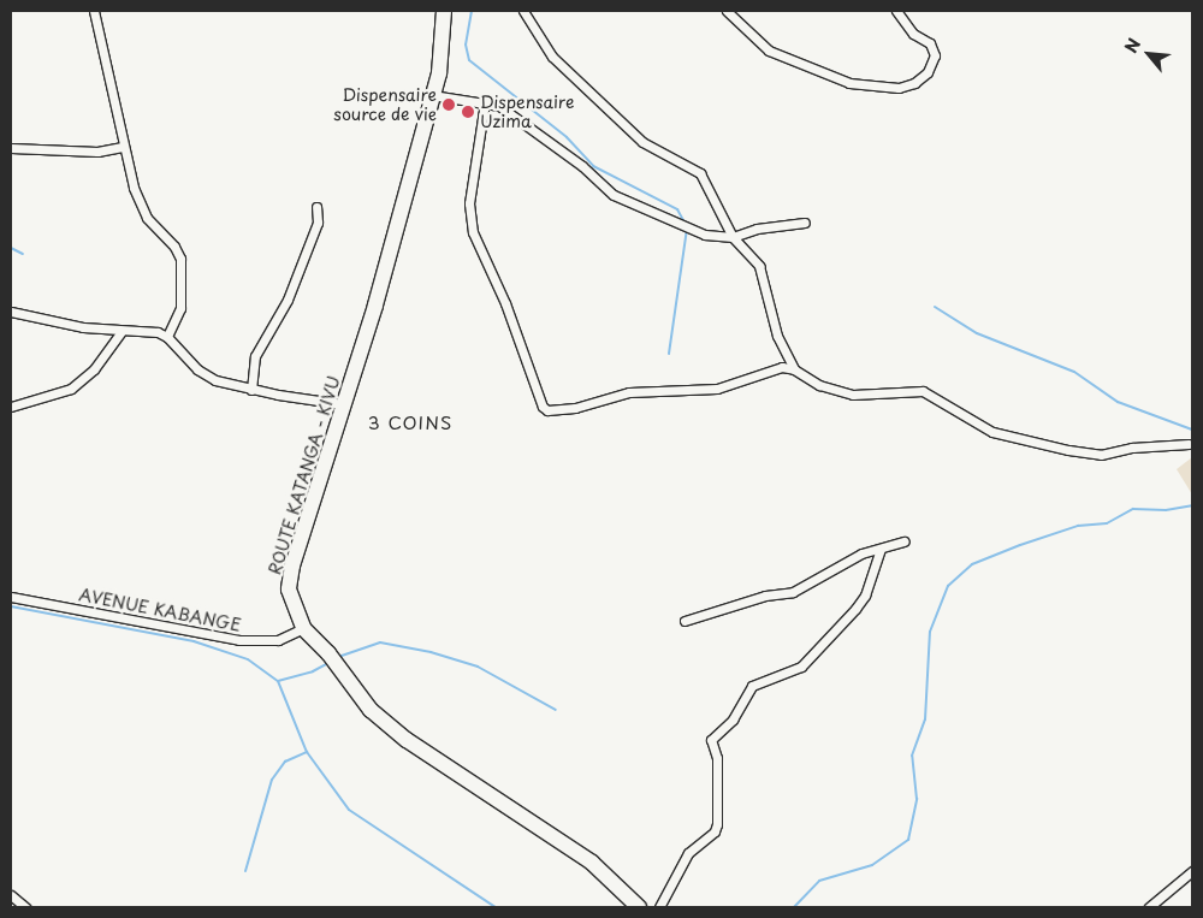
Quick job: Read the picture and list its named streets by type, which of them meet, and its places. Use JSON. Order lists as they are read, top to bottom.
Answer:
{
  "streets": {
    "highway": ["ROUTE KATANGA - KIVU"],
    "street": ["AVENUE KABANGE"]
  },
  "crossings": [
    ["ROUTE KATANGA - KIVU", "AVENUE KABANGE"]
  ],
  "districts": ["3 COINS"],
  "places": ["Dispensaire source de vie", "Dispensaire Uzima"],
  "north": "top left"
}
